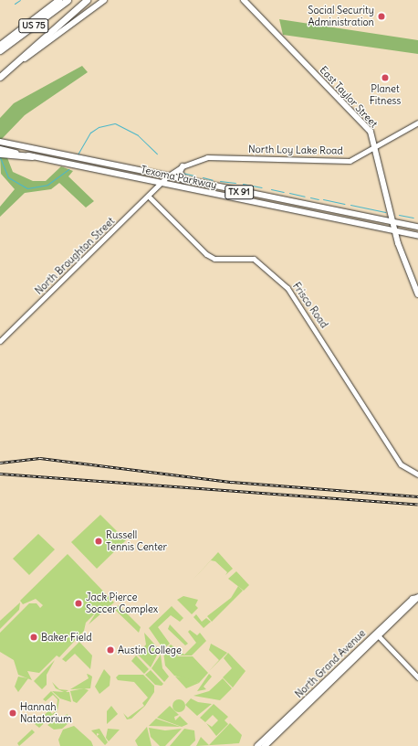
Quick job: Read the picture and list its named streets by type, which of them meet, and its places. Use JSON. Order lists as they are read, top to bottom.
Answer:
{
  "streets": {
    "highway": ["US 75", "TX 91"],
    "main road": ["East Taylor Street", "Texoma Parkway", "North Grand Avenue"],
    "street": ["North Loy Lake Road", "North Broughton Street", "Frisco Road"]
  },
  "crossings": [
    ["East Taylor Street", "North Loy Lake Road"],
    ["East Taylor Street", "Texoma Parkway"],
    ["North Loy Lake Road", "Texoma Parkway"],
    ["North Loy Lake Road", "North Broughton Street"],
    ["Texoma Parkway", "TX 91"],
    ["Texoma Parkway", "North Broughton Street"],
    ["North Broughton Street", "Frisco Road"]
  ],
  "places": [
    "Social Security Administration",
    "Planet Fitness",
    "Russell Tennis Center",
    "Jack Pierce Soccer Complex",
    "Baker Field",
    "Austin College",
    "Hannah Natatorium"
  ]
}
